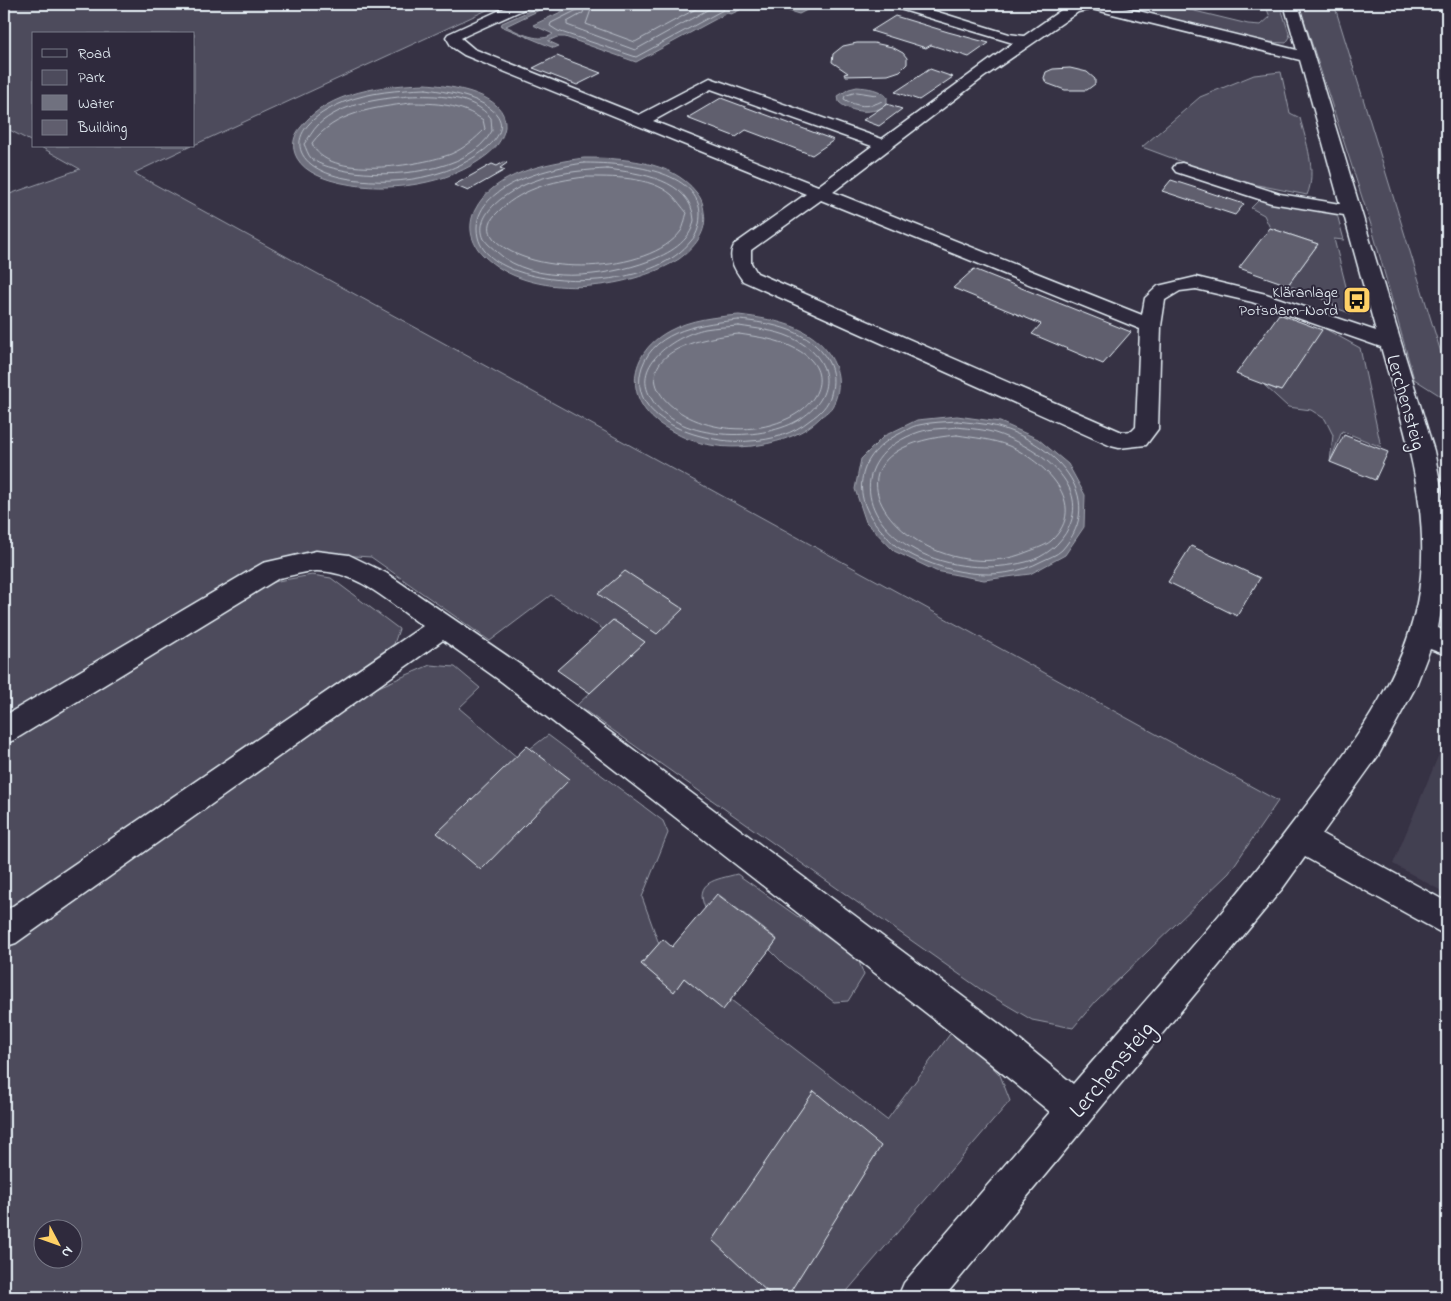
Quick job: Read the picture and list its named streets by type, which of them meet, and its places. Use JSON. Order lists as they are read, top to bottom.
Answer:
{
  "streets": {
    "street": ["Lerchensteig"]
  },
  "places": {
    "bus stop": ["Kläranlage Potsdam-Nord"]
  },
  "legend": [
    "Road",
    "Park",
    "Water",
    "Building"
  ],
  "north": "bottom right"
}
